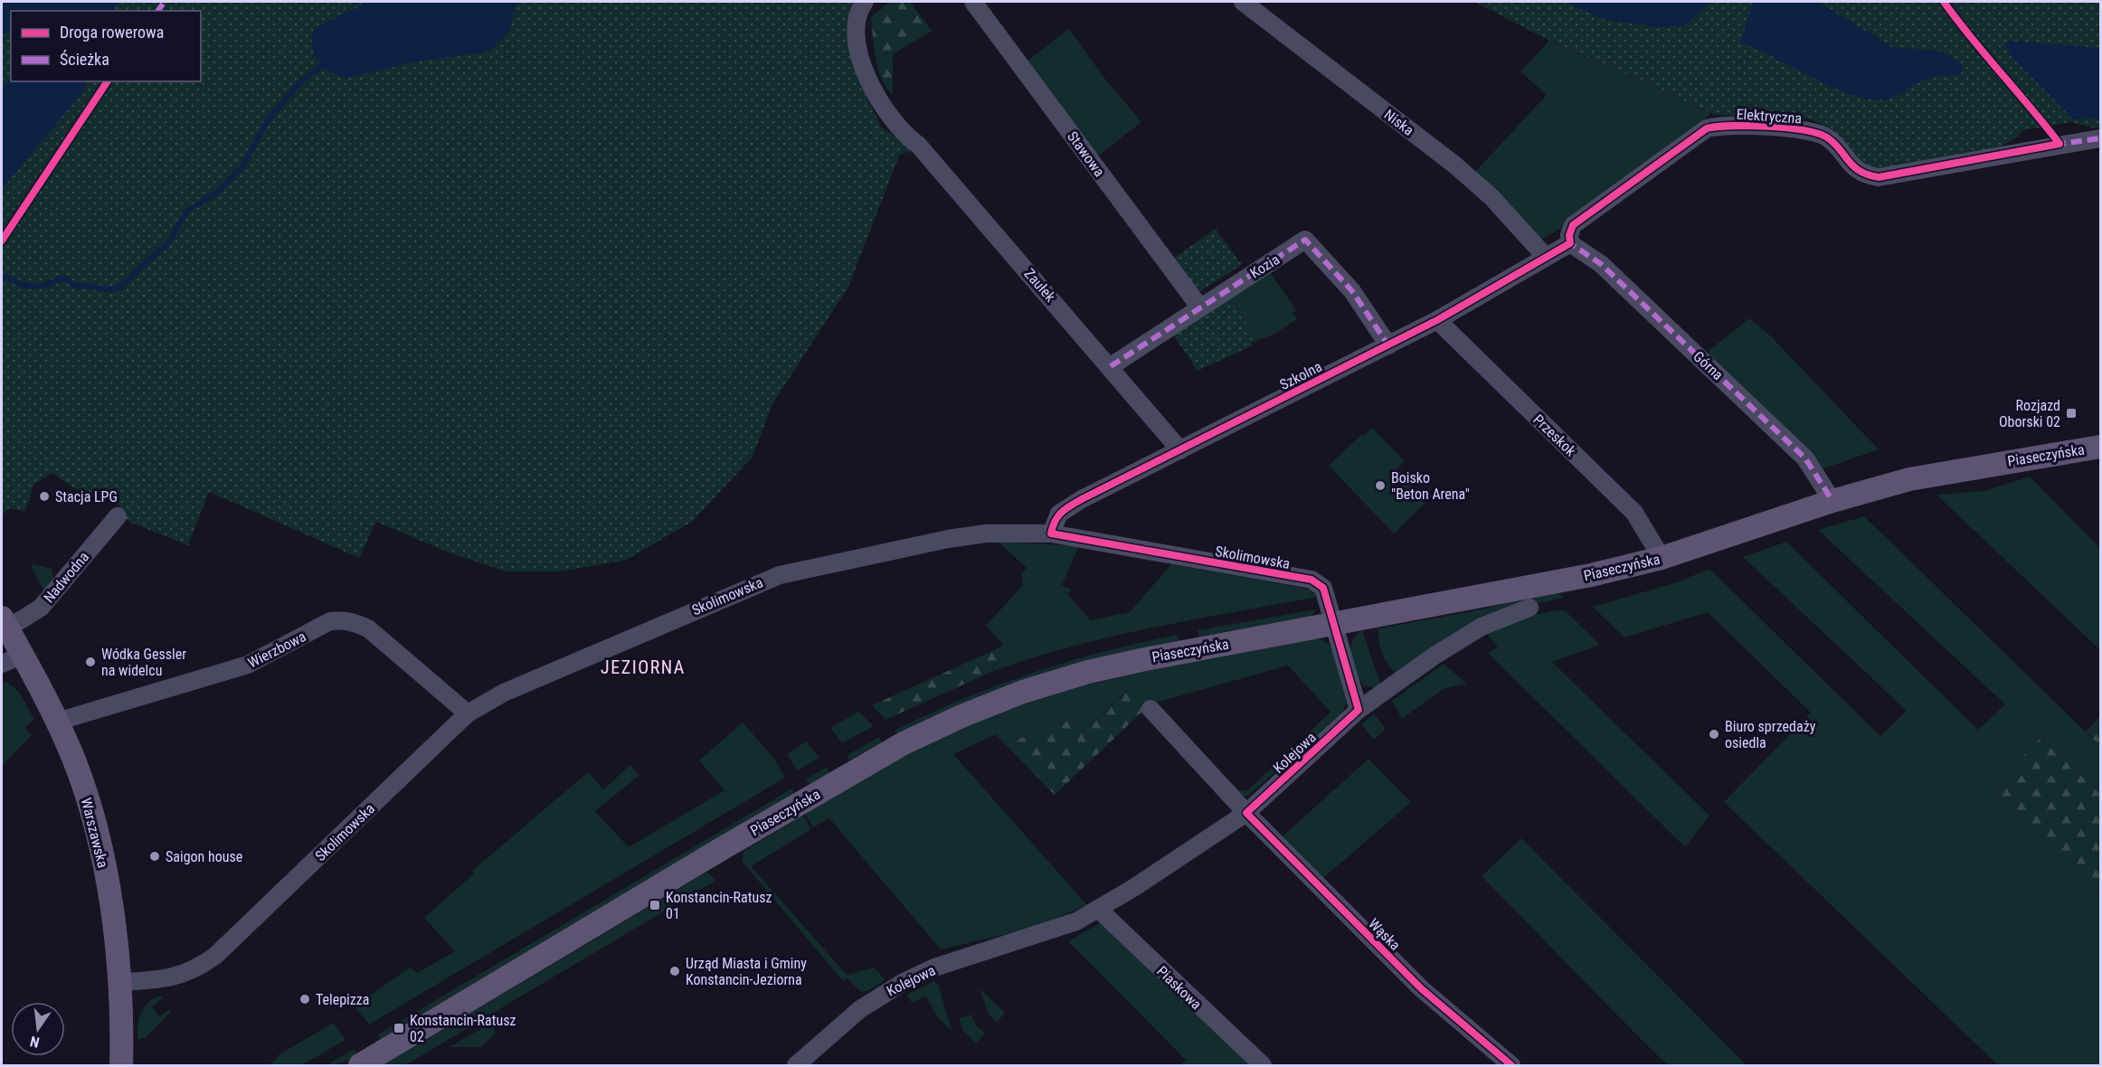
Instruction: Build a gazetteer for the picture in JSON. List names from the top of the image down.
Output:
{
  "streets": {
    "main road": ["Piaseczyńska", "Warszawska"],
    "street": [
      "Elektryczna",
      "Niska",
      "Stawowa",
      "Kozia",
      "Zaułek",
      "Górna",
      "Szkolna",
      "Przeskok",
      "Skolimowska",
      "Nadwodna",
      "Wierzbowa",
      "Kolejowa",
      "Wąska",
      "Piaskowa"
    ]
  },
  "crossings": [
    ["Elektryczna", "Górna"],
    ["Elektryczna", "Szkolna"],
    ["Niska", "Szkolna"],
    ["Stawowa", "Kozia"],
    ["Kozia", "Zaułek"],
    ["Kozia", "Szkolna"],
    ["Zaułek", "Szkolna"],
    ["Górna", "Szkolna"],
    ["Górna", "Piaseczyńska"],
    ["Szkolna", "Przeskok"],
    ["Szkolna", "Skolimowska"],
    ["Przeskok", "Piaseczyńska"],
    ["Piaseczyńska", "Skolimowska"],
    ["Skolimowska", "Wierzbowa"],
    ["Skolimowska", "Kolejowa"],
    ["Skolimowska", "Warszawska"],
    ["Nadwodna", "Warszawska"],
    ["Wierzbowa", "Warszawska"],
    ["Kolejowa", "Wąska"],
    ["Kolejowa", "Piaskowa"]
  ],
  "districts": ["JEZIORNA"],
  "places": {
    "transit": ["Rozjazd Oborski 02", "Konstancin-Ratusz 01", "Konstancin-Ratusz 02"],
    "other": [
      "Boisko \"Beton Arena\"",
      "Stacja LPG",
      "Wódka Gessler na widelcu",
      "Biuro sprzedaży osiedla",
      "Saigon house",
      "Urząd Miasta i Gminy Konstancin-Jeziorna",
      "Telepizza"
    ]
  },
  "legend": ["Droga rowerowa", "Ścieżka"],
  "north": "bottom"
}
